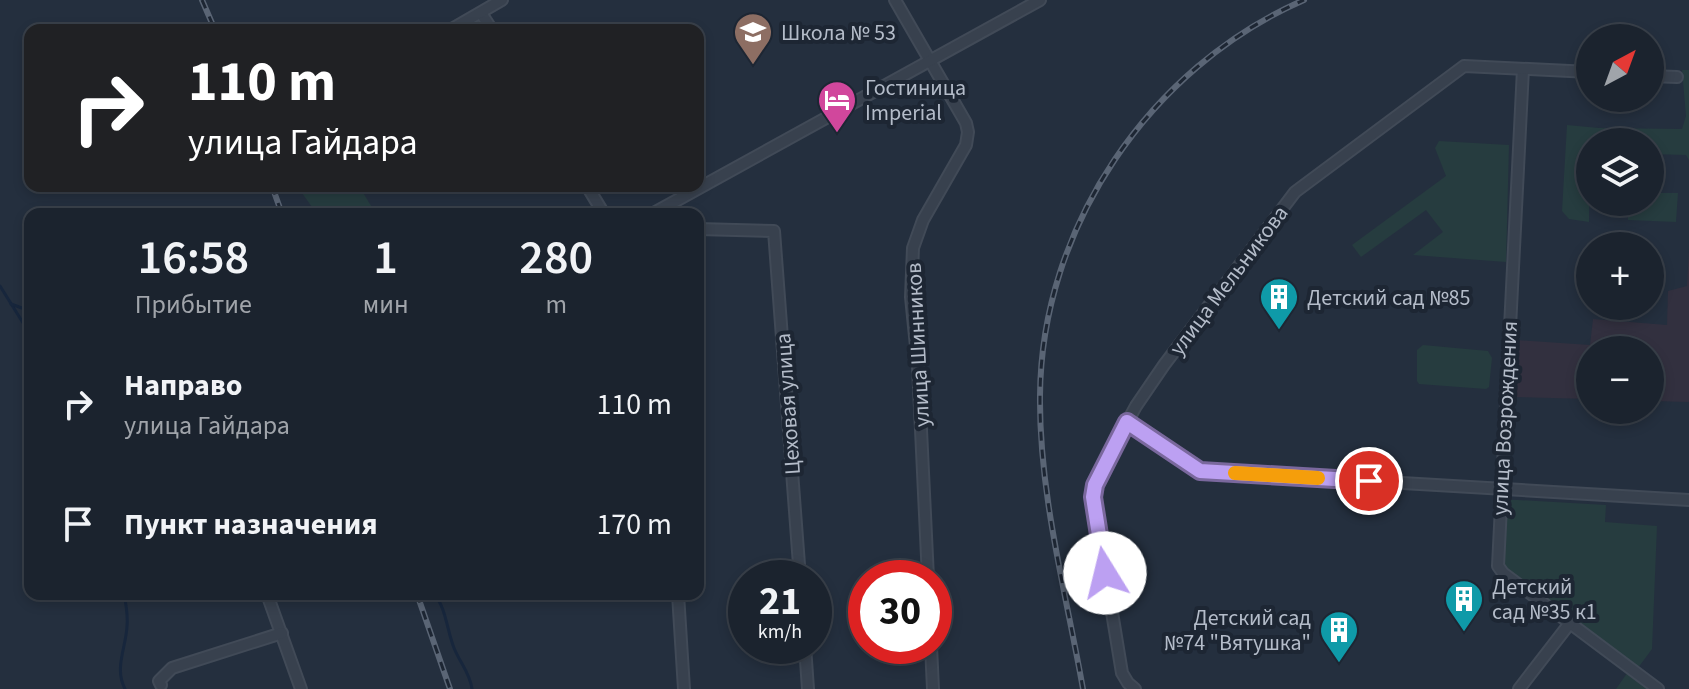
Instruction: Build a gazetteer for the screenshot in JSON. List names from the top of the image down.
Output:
{
  "streets": {
    "street": [
      "улица Мельникова",
      "улица Шинников",
      "Цеховая улица",
      "улица Возрождения"
    ]
  },
  "crossings": [
    ["улица Мельникова", "улица Возрождения"]
  ],
  "places": {
    "school or university": ["Школа № 53"],
    "hotel": ["Гостиница Imperial"],
    "building": ["Детский сад №85", "Детский сад №35 к1", "Детский сад №74 \"Вятушка\""]
  },
  "north": "top right",
  "page": {
    "map_buttons": ["+", "−"],
    "turn": ["110 m", "улица Гайдара"],
    "eta": [
      "16:58",
      "Прибытие",
      "1",
      "мин",
      "280",
      "m"
    ],
    "list": [
      {
        "name": "Направо",
        "note": "улица Гайдара",
        "value": "110 m"
      },
      {
        "name": "Пункт назначения",
        "value": "170 m"
      }
    ],
    "speed": "21 km/h",
    "limit": "30"
  }
}
